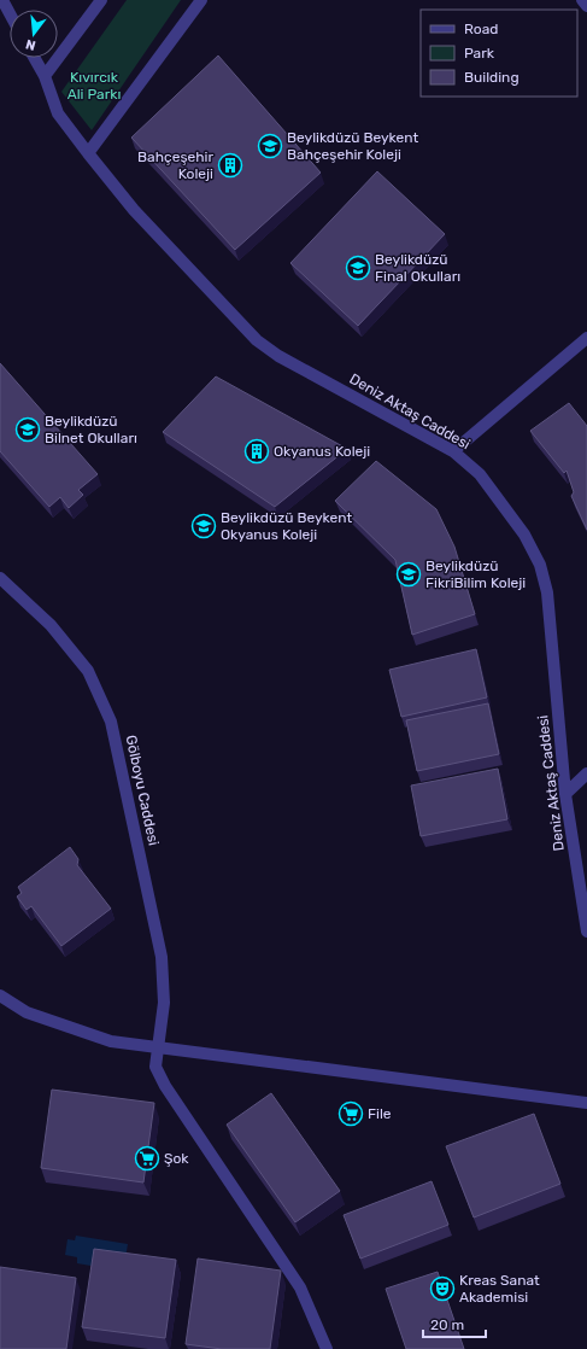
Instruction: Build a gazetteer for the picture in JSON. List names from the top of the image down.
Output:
{
  "streets": {
    "street": ["Deniz Aktaş Caddesi", "Gölboyu Caddesi"]
  },
  "parks": ["Kıvırcık Ali Parkı"],
  "places": {
    "school or university": [
      "Beylikdüzü Beykent Bahçeşehir Koleji",
      "Beylikdüzü Final Okulları",
      "Beylikdüzü Bilnet Okulları",
      "Beylikdüzü Beykent Okyanus Koleji",
      "Beylikdüzü FikriBilim Koleji"
    ],
    "building": ["Bahçeşehir Koleji", "Okyanus Koleji"],
    "supermarket": ["File", "Şok"],
    "theatre": ["Kreas Sanat Akademisi"]
  },
  "legend": ["Road", "Park", "Building"],
  "scale_bar": "20 m",
  "north": "bottom"
}
